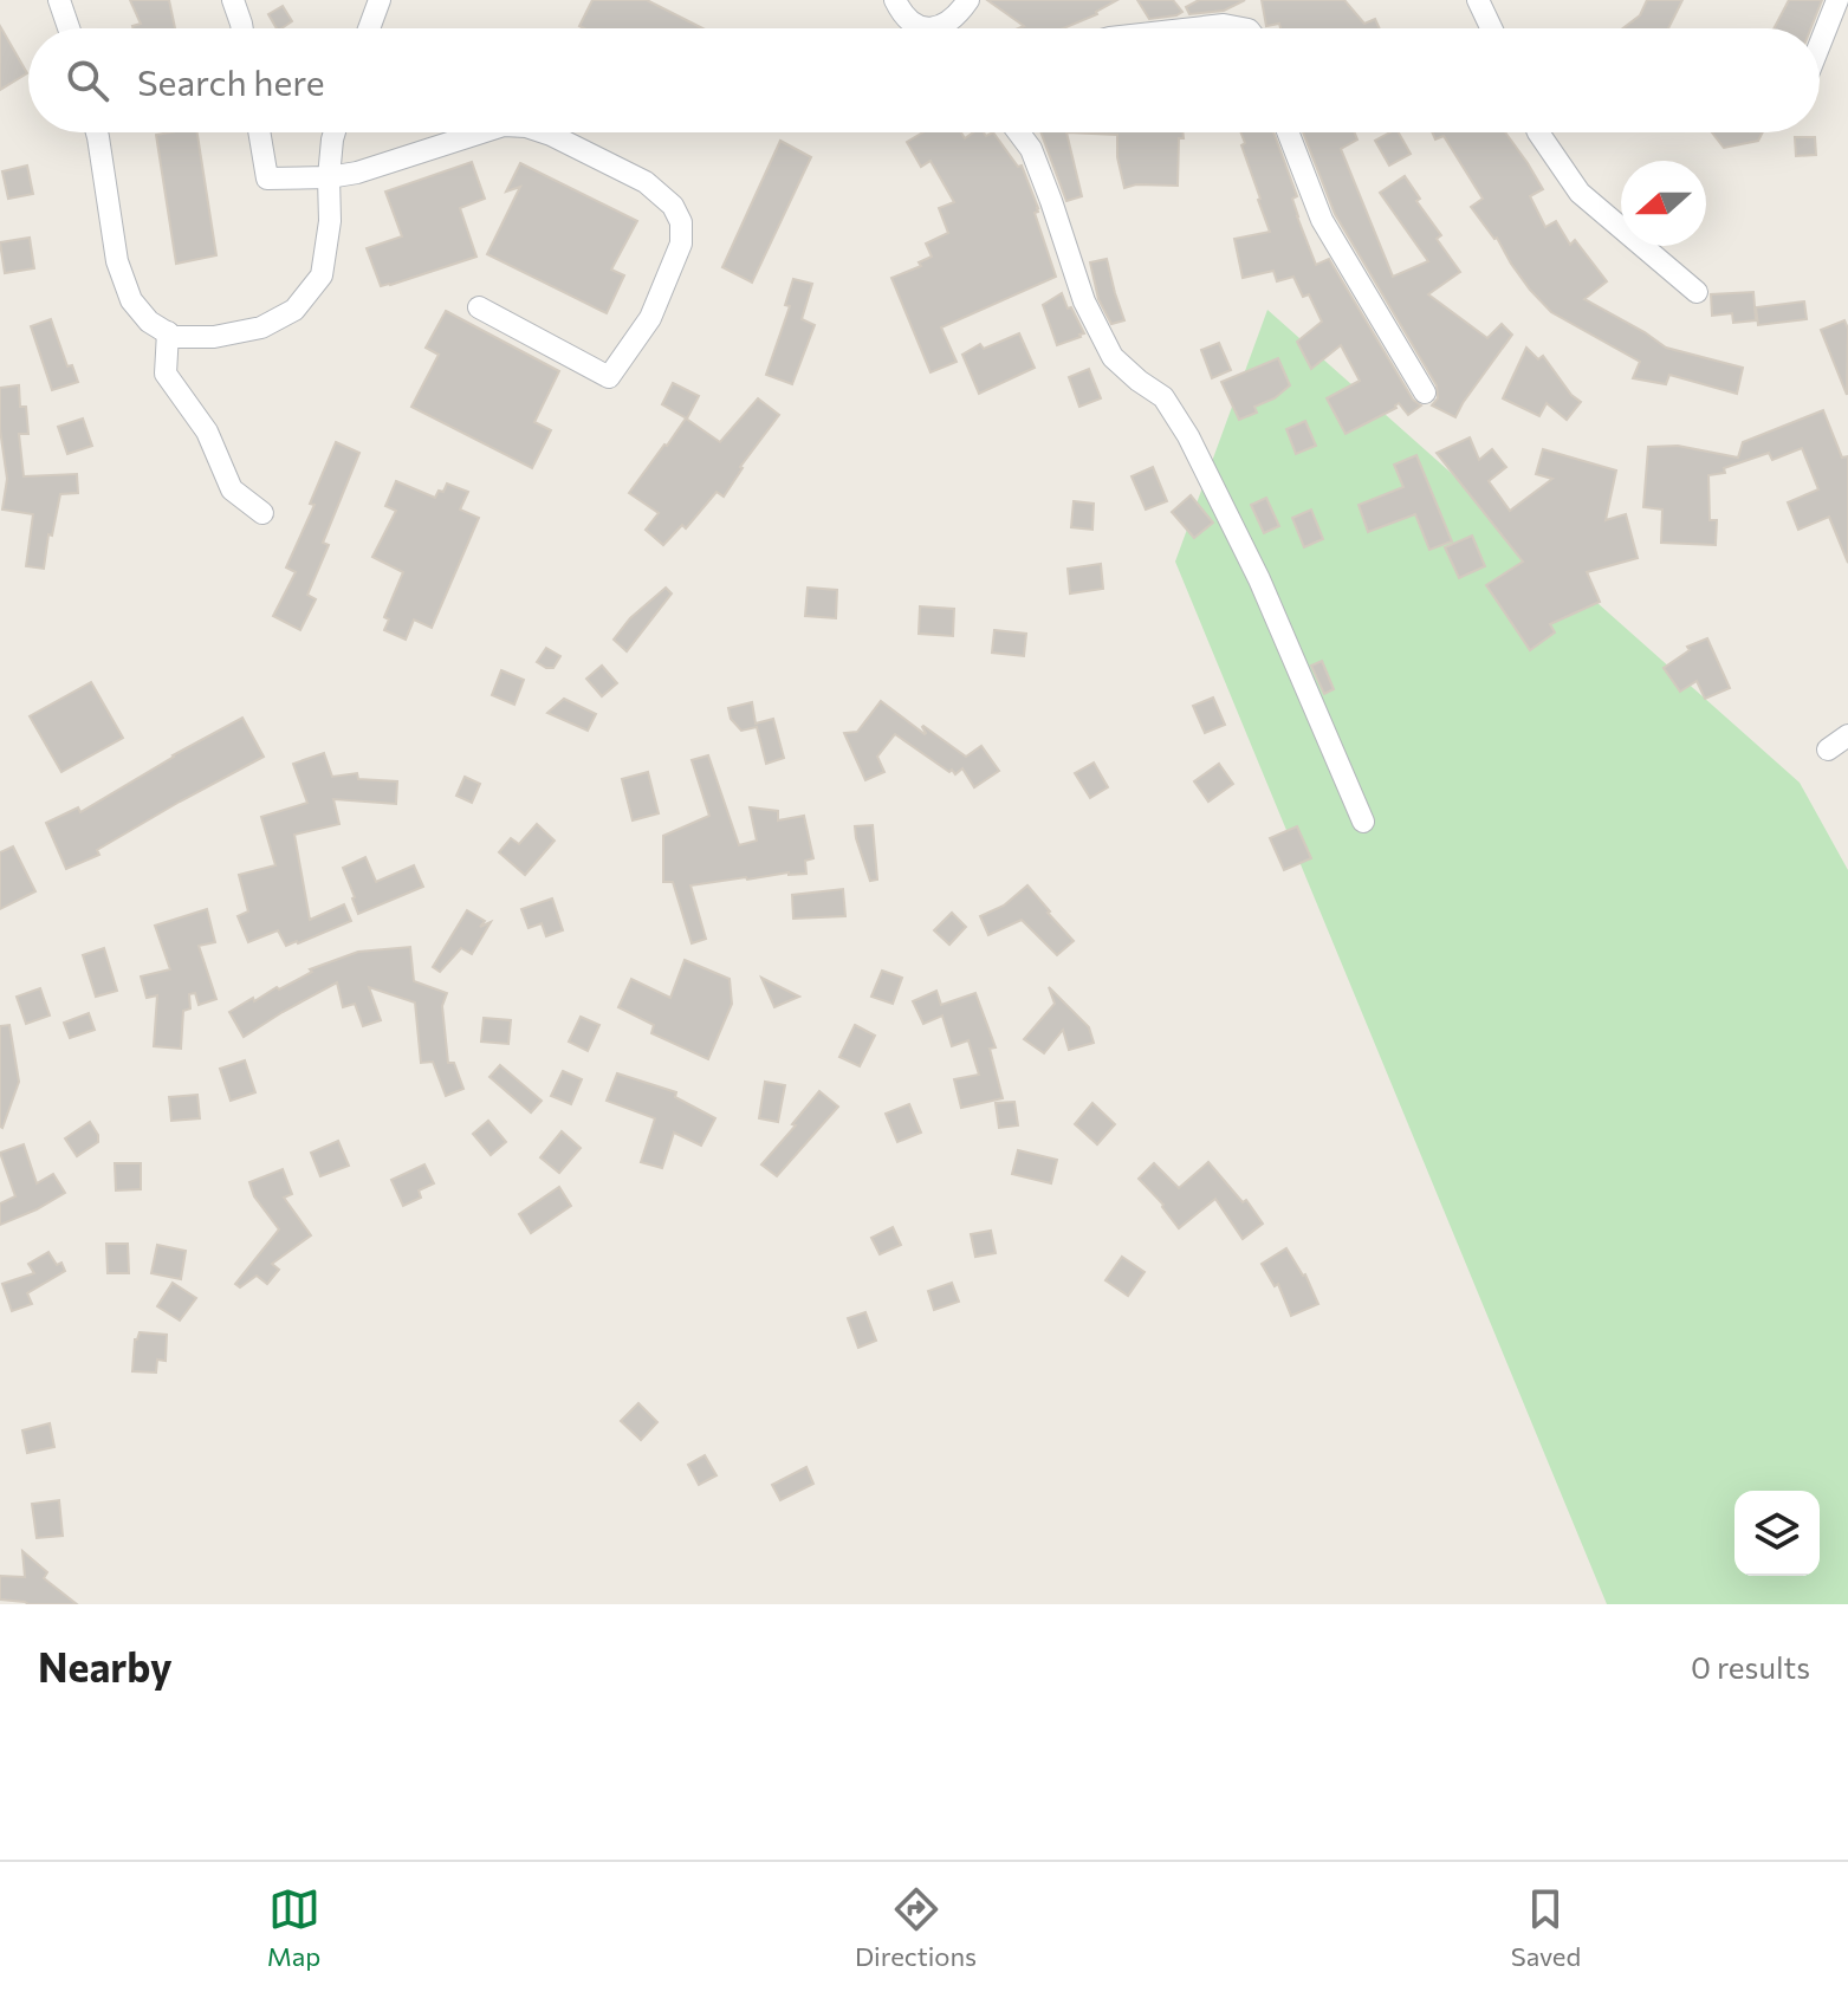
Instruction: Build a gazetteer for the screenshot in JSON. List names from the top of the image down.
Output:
{
  "north": "left",
  "page": {
    "search": "Search here",
    "heading": ["Nearby", "0 results"],
    "nav": ["Map", "Directions", "Saved"]
  }
}
